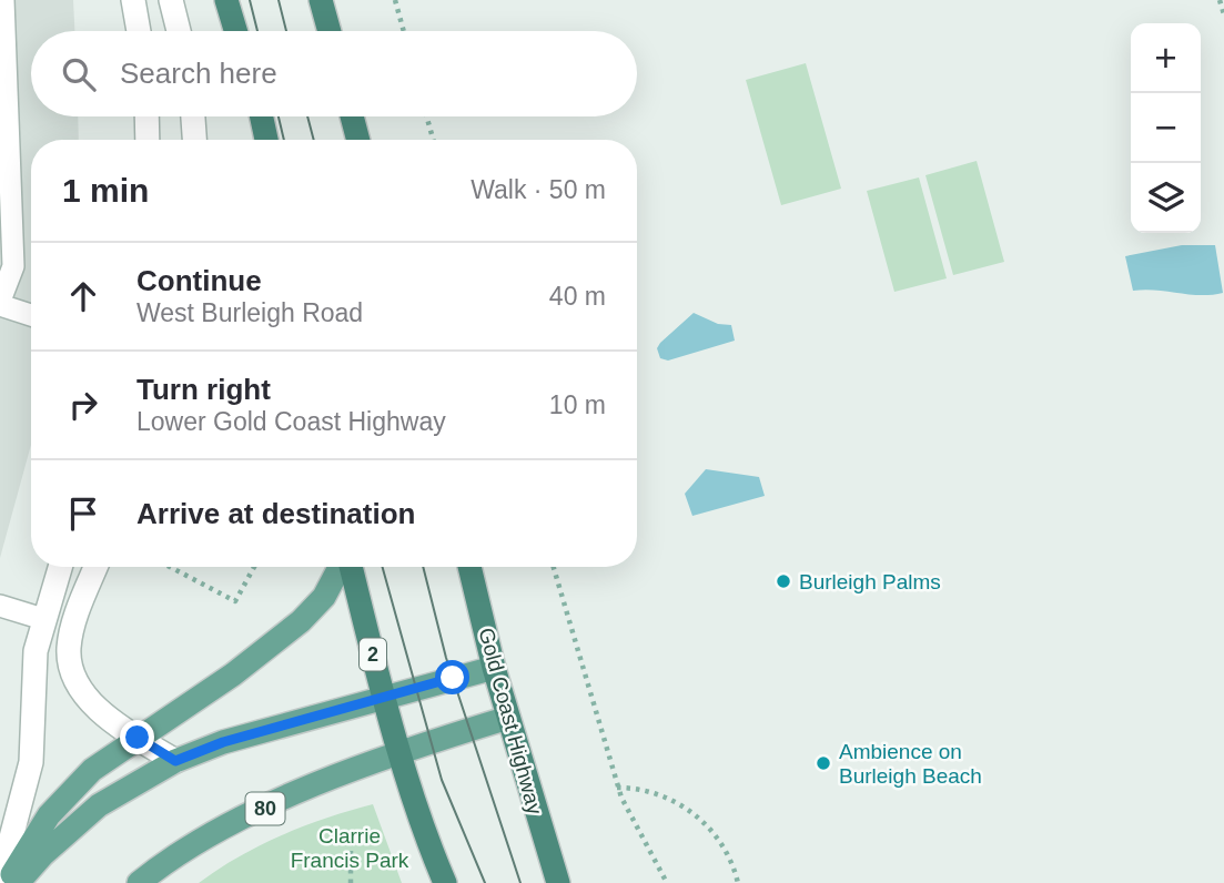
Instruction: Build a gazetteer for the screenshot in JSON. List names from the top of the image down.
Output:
{
  "streets": {
    "highway": ["2", "Gold Coast Highway"],
    "main road": ["80"]
  },
  "crossings": [
    ["2", "80"],
    ["Gold Coast Highway", "80"]
  ],
  "parks": ["Clarrie Francis Park"],
  "places": ["Burleigh Palms", "Ambience on Burleigh Beach"],
  "page": {
    "map_buttons": ["+", "−"],
    "search": "Search here",
    "heading": ["1 min", "Walk · 50 m"],
    "list": [
      ["Continue", "West Burleigh Road", "40 m"],
      ["Turn right", "Lower Gold Coast Highway", "10 m"],
      "Arrive at destination"
    ]
  }
}
